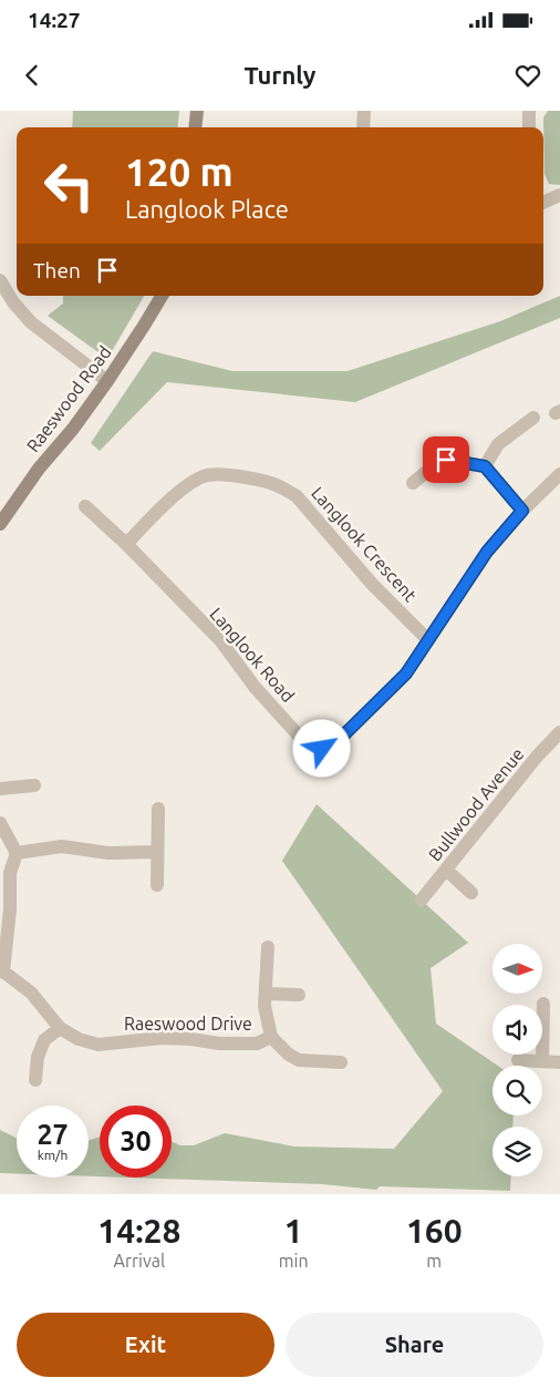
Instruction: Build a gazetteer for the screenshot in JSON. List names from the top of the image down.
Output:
{
  "streets": {
    "street": [
      "Raeswood Road",
      "Langlook Crescent",
      "Langlook Road",
      "Bullwood Avenue",
      "Raeswood Drive"
    ]
  },
  "crossings": [
    ["Langlook Crescent", "Langlook Road"]
  ],
  "north": "right",
  "page": {
    "status": "14:27",
    "header": "Turnly",
    "turn": ["120 m", "Langlook Place"],
    "then": "Then",
    "speed": "27 km/h",
    "limit": "30",
    "eta": [
      "14:28",
      "Arrival",
      "1",
      "min",
      "160",
      "m"
    ],
    "buttons": ["Exit", "Share"]
  }
}
